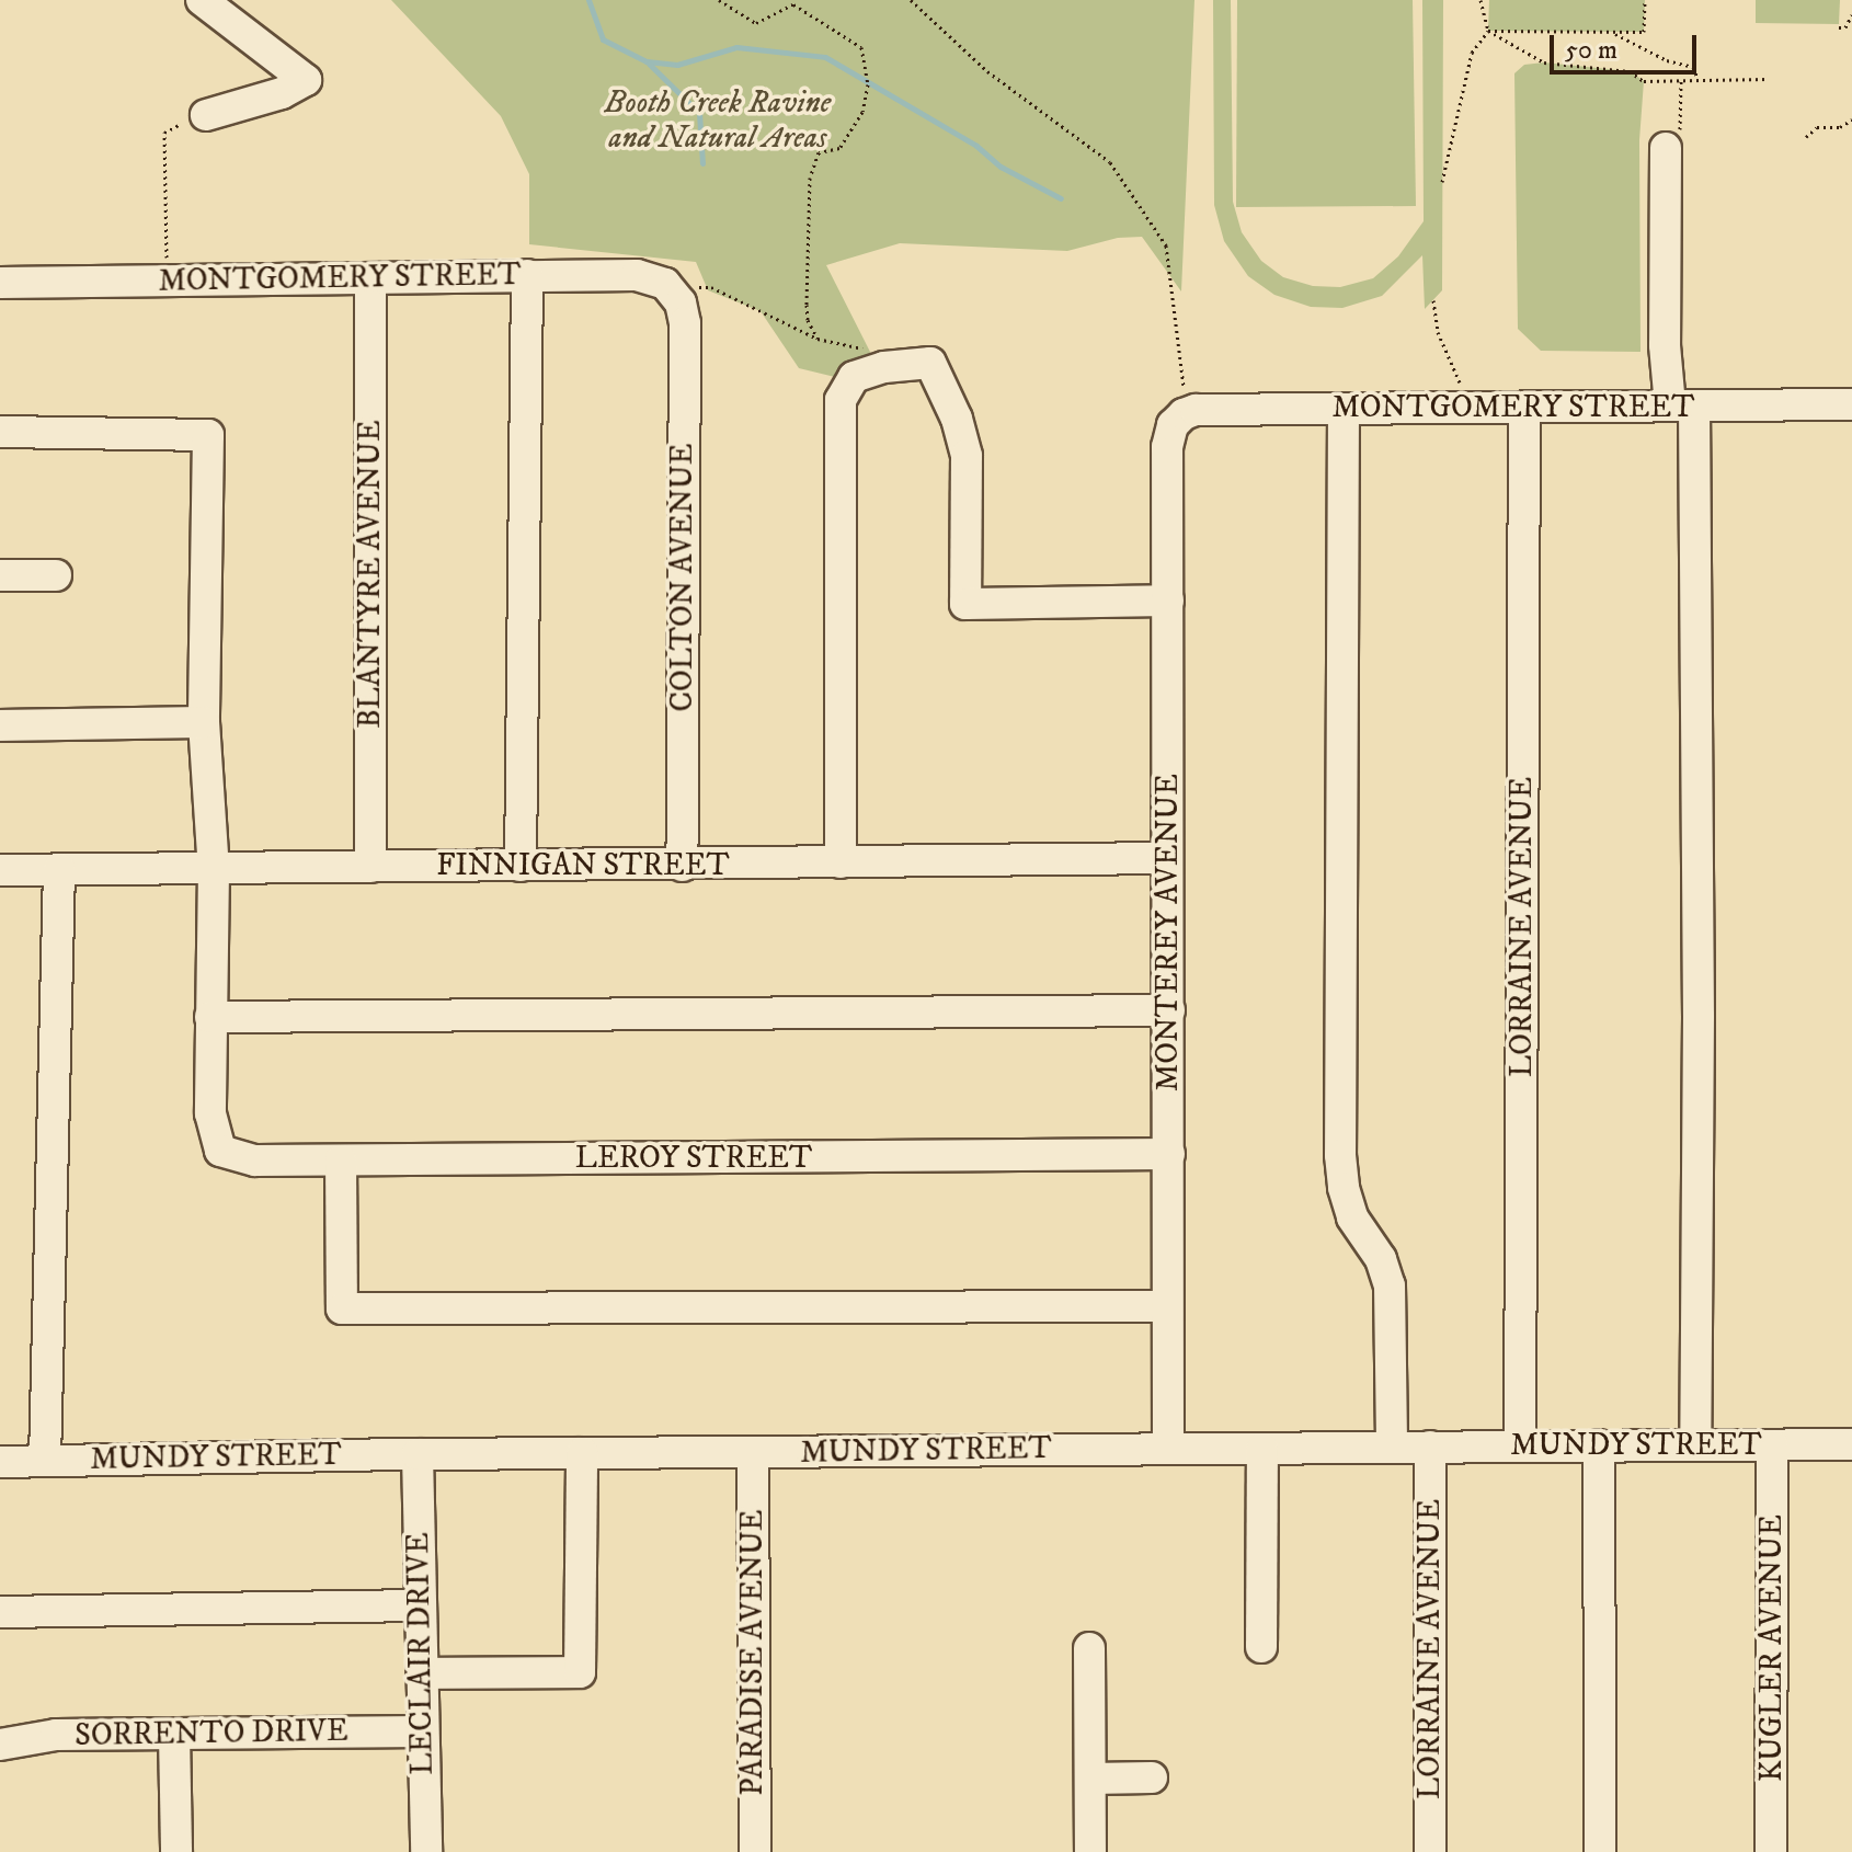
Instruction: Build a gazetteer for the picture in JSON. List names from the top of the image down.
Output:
{
  "streets": {
    "street": [
      "MONTGOMERY STREET",
      "BLANTYRE AVENUE",
      "COLTON AVENUE",
      "FINNIGAN STREET",
      "LORRAINE AVENUE",
      "MONTEREY AVENUE",
      "LEROY STREET",
      "MUNDY STREET",
      "KUGLER AVENUE",
      "PARADISE AVENUE",
      "LECLAIR DRIVE",
      "SORRENTO DRIVE"
    ]
  },
  "crossings": [
    ["MONTGOMERY STREET", "BLANTYRE AVENUE"],
    ["MONTGOMERY STREET", "COLTON AVENUE"],
    ["MONTGOMERY STREET", "LORRAINE AVENUE"],
    ["MONTGOMERY STREET", "MONTEREY AVENUE"],
    ["BLANTYRE AVENUE", "FINNIGAN STREET"],
    ["COLTON AVENUE", "FINNIGAN STREET"],
    ["FINNIGAN STREET", "MONTEREY AVENUE"],
    ["LORRAINE AVENUE", "MUNDY STREET"],
    ["MONTEREY AVENUE", "LEROY STREET"],
    ["MONTEREY AVENUE", "MUNDY STREET"],
    ["MUNDY STREET", "KUGLER AVENUE"],
    ["MUNDY STREET", "PARADISE AVENUE"],
    ["MUNDY STREET", "LECLAIR DRIVE"],
    ["LECLAIR DRIVE", "SORRENTO DRIVE"]
  ],
  "parks": ["Booth Creek Ravine and Natural Areas"],
  "scale_bar": "50 m"
}
